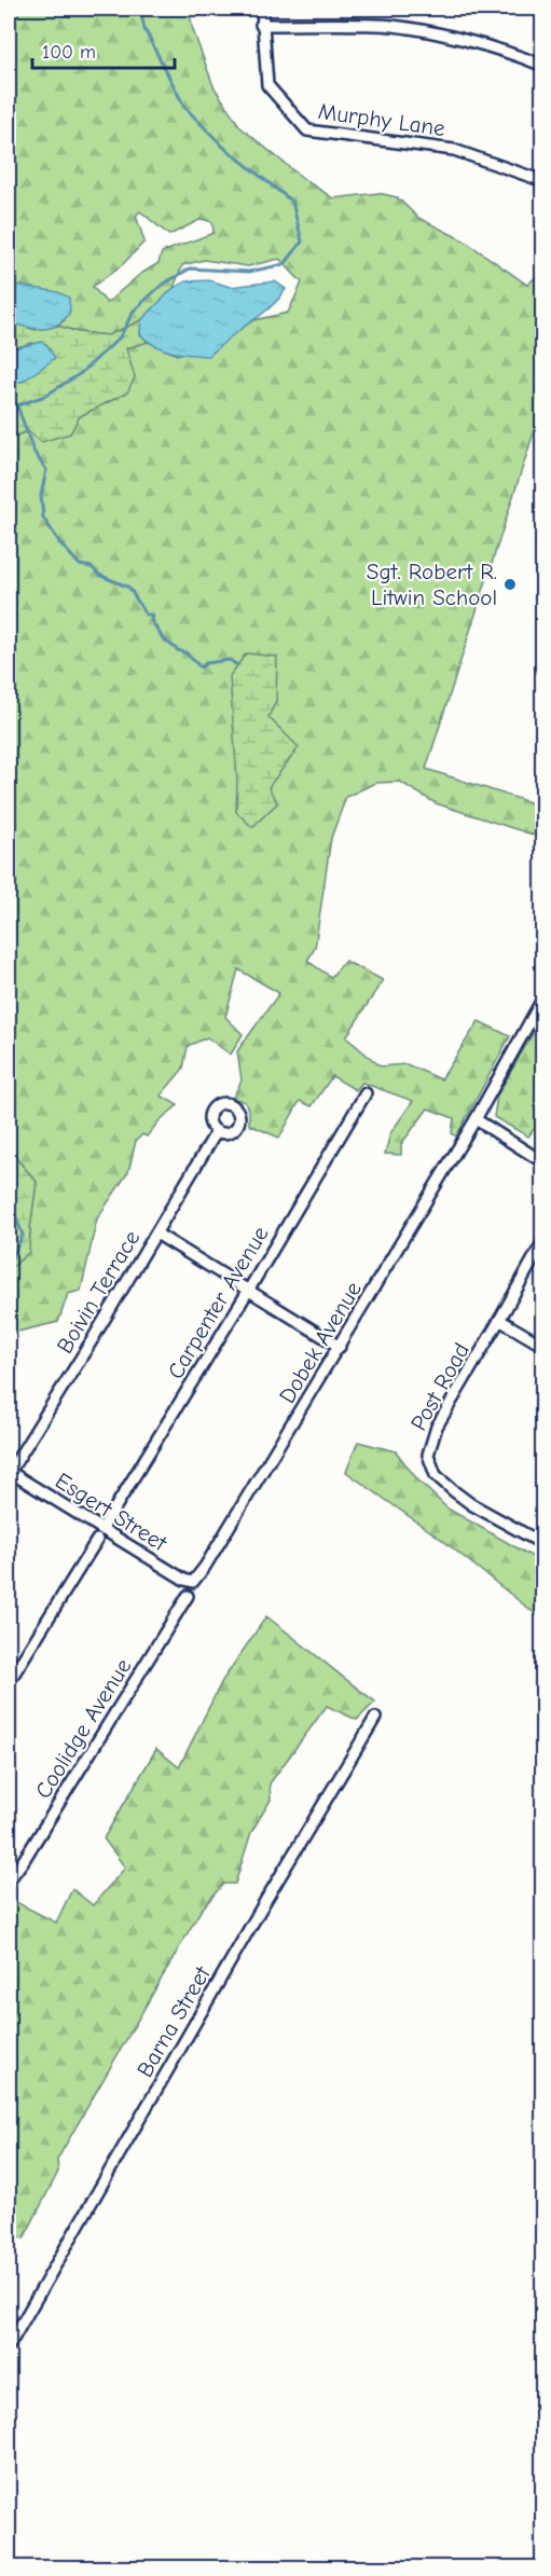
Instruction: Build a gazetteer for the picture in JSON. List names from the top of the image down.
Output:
{
  "streets": {
    "street": [
      "Murphy Lane",
      "Boivin Terrace",
      "Carpenter Avenue",
      "Dobek Avenue",
      "Post Road",
      "Esgert Street",
      "Coolidge Avenue",
      "Barna Street"
    ]
  },
  "crossings": [
    ["Boivin Terrace", "Esgert Street"],
    ["Carpenter Avenue", "Esgert Street"],
    ["Dobek Avenue", "Esgert Street"]
  ],
  "places": ["Sgt. Robert R. Litwin School"],
  "scale_bar": "100 m"
}
